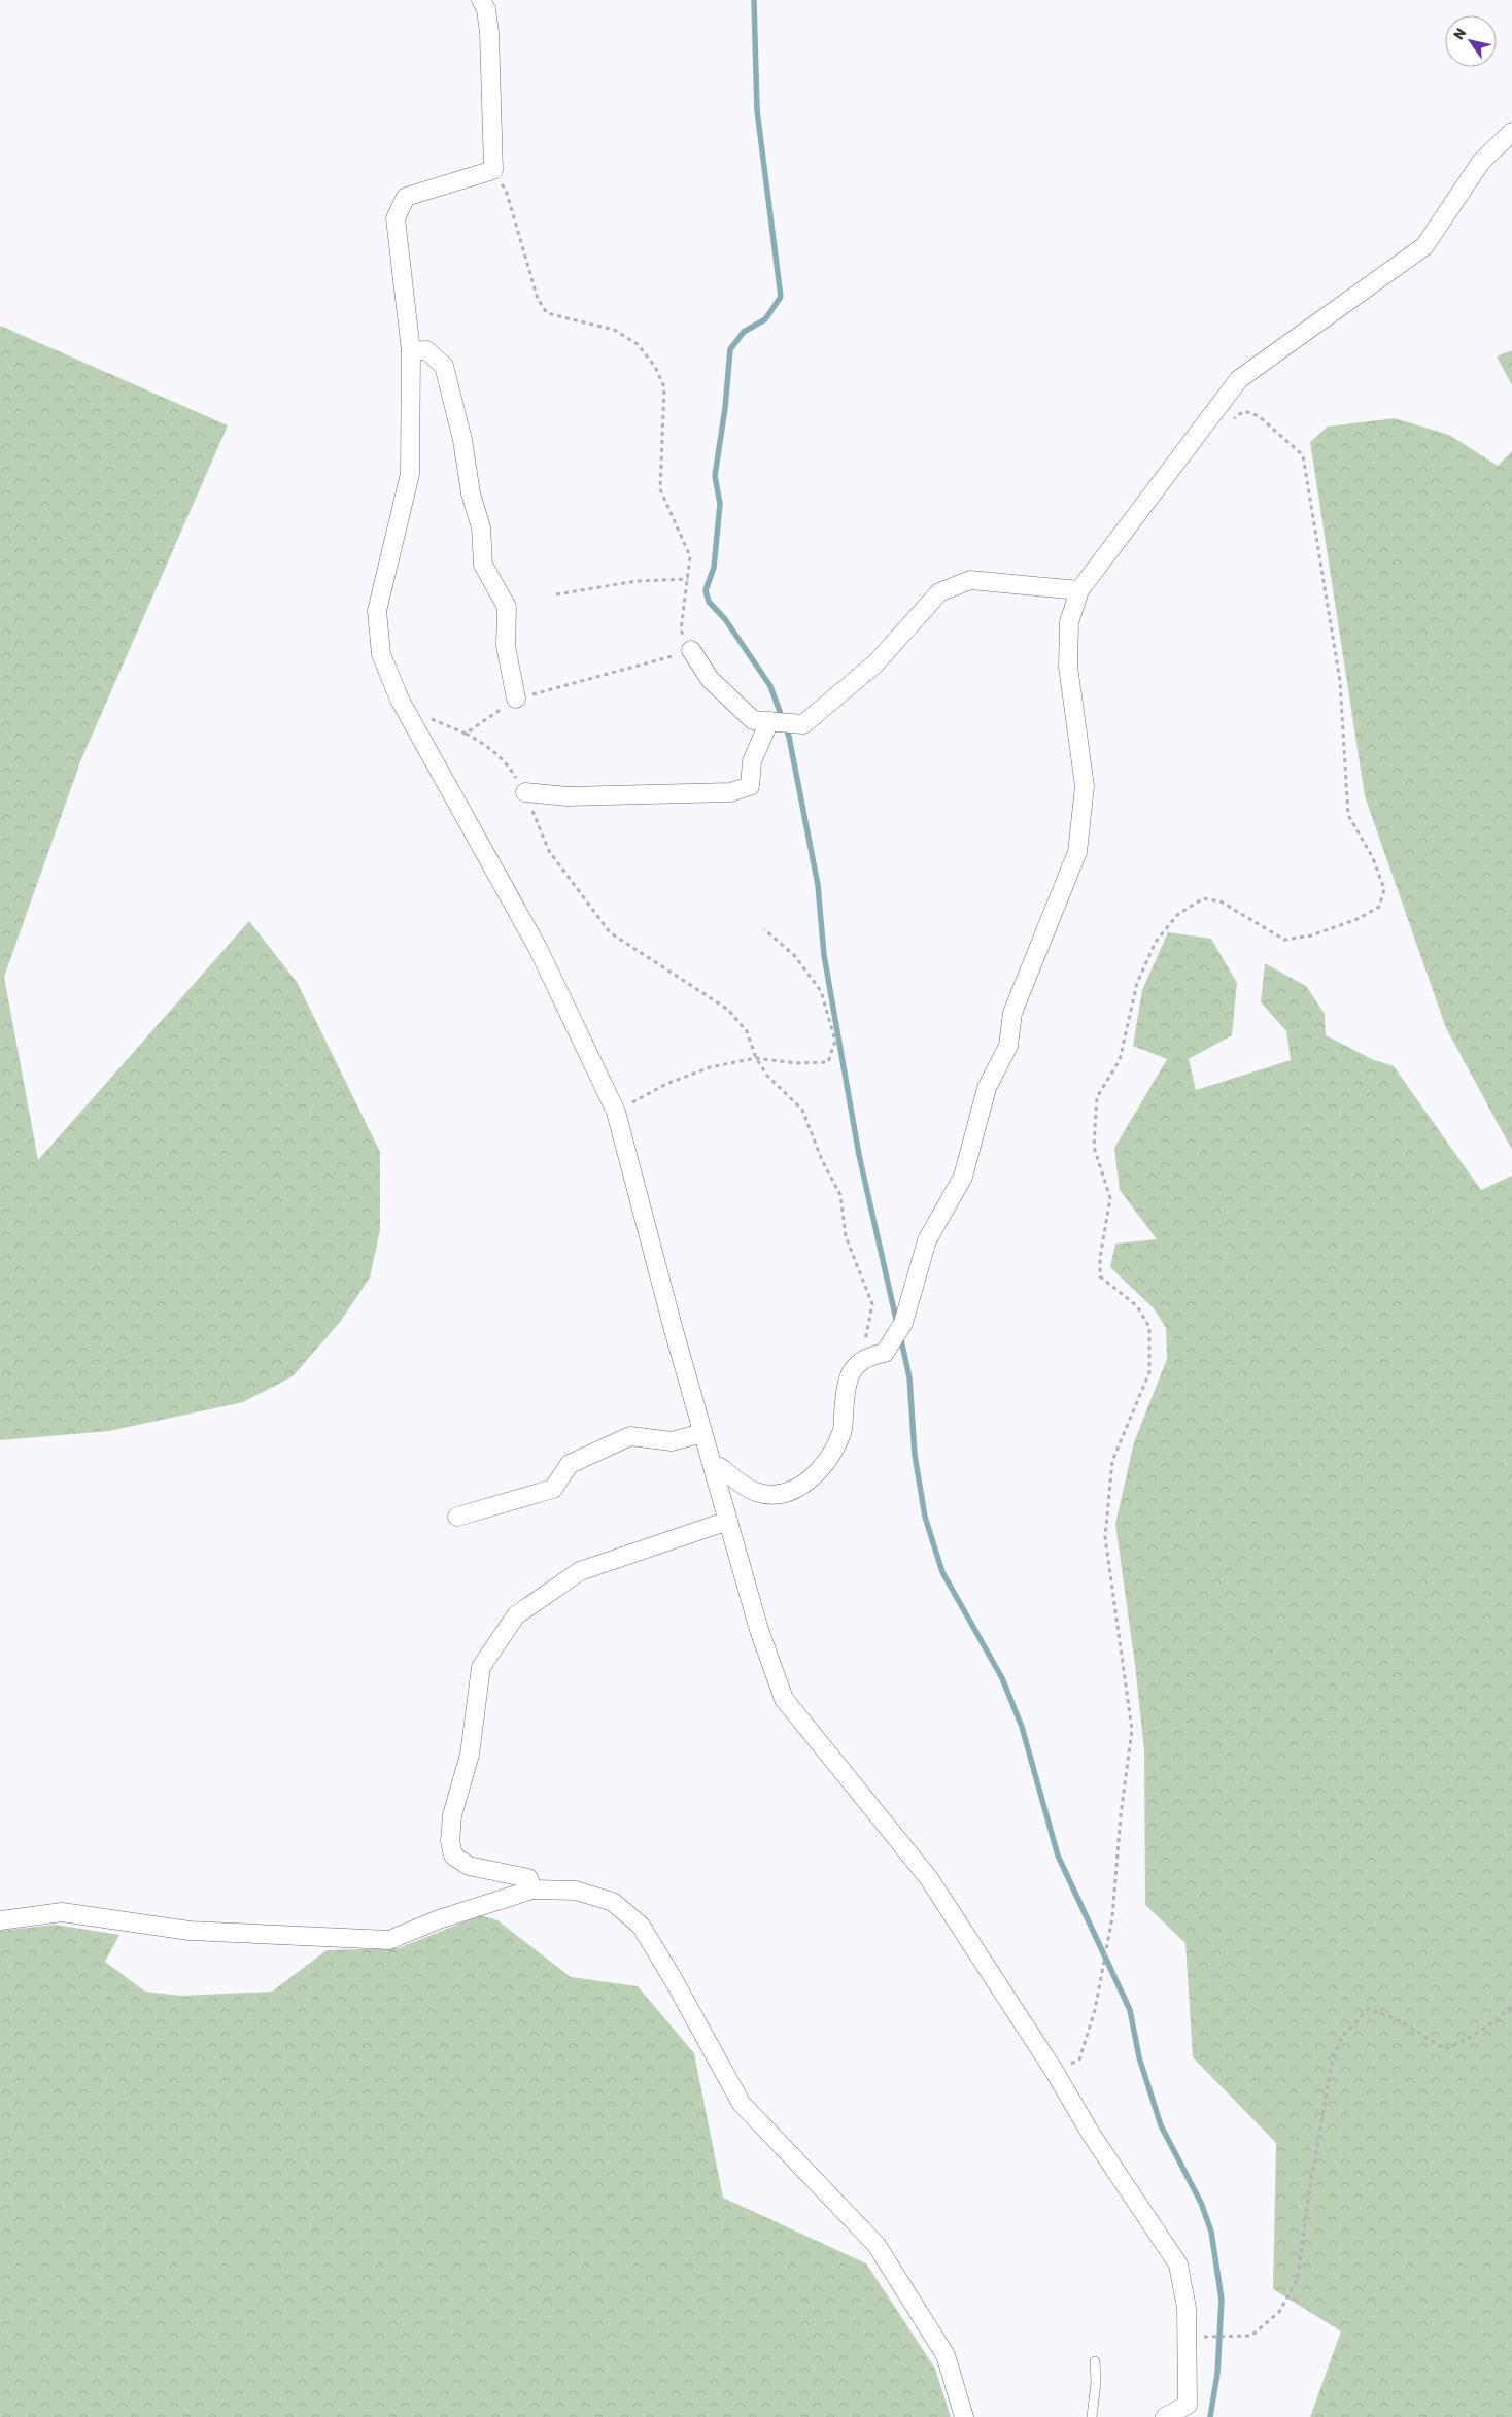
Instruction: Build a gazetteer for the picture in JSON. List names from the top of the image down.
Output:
{
  "north": "top left"
}
